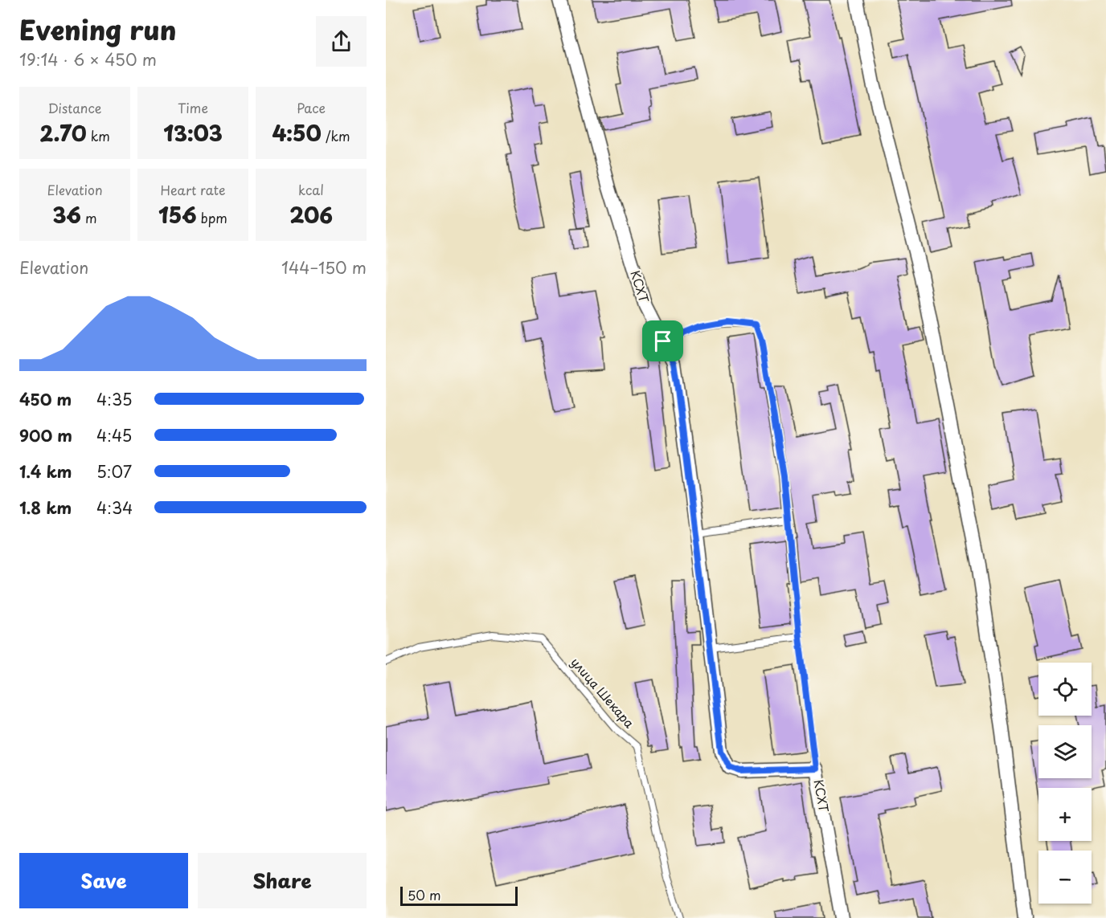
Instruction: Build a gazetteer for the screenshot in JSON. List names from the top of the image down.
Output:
{
  "streets": {
    "street": ["КСХТ"],
    "lane": ["улица Шекара"]
  },
  "scale_bar": "50 m",
  "page": {
    "heading": ["Evening run", "19:14 · 6 × 450 m"],
    "stats": [
      ["Distance", "2.70 km"],
      ["Time", "13:03"],
      ["Pace", "4:50 /km"],
      ["Elevation", "36 m"],
      ["Heart rate", "156 bpm"],
      ["kcal", "206"]
    ],
    "chart": ["Elevation", "144–150 m"],
    "list": [
      {
        "name": "450 m",
        "note": "4:35"
      },
      {
        "name": "900 m",
        "note": "4:45"
      },
      {
        "name": "1.4 km",
        "note": "5:07"
      },
      {
        "name": "1.8 km",
        "note": "4:34"
      }
    ],
    "map_buttons": ["+", "−"],
    "buttons": ["Save", "Share"],
    "scale": "50 m"
  }
}
